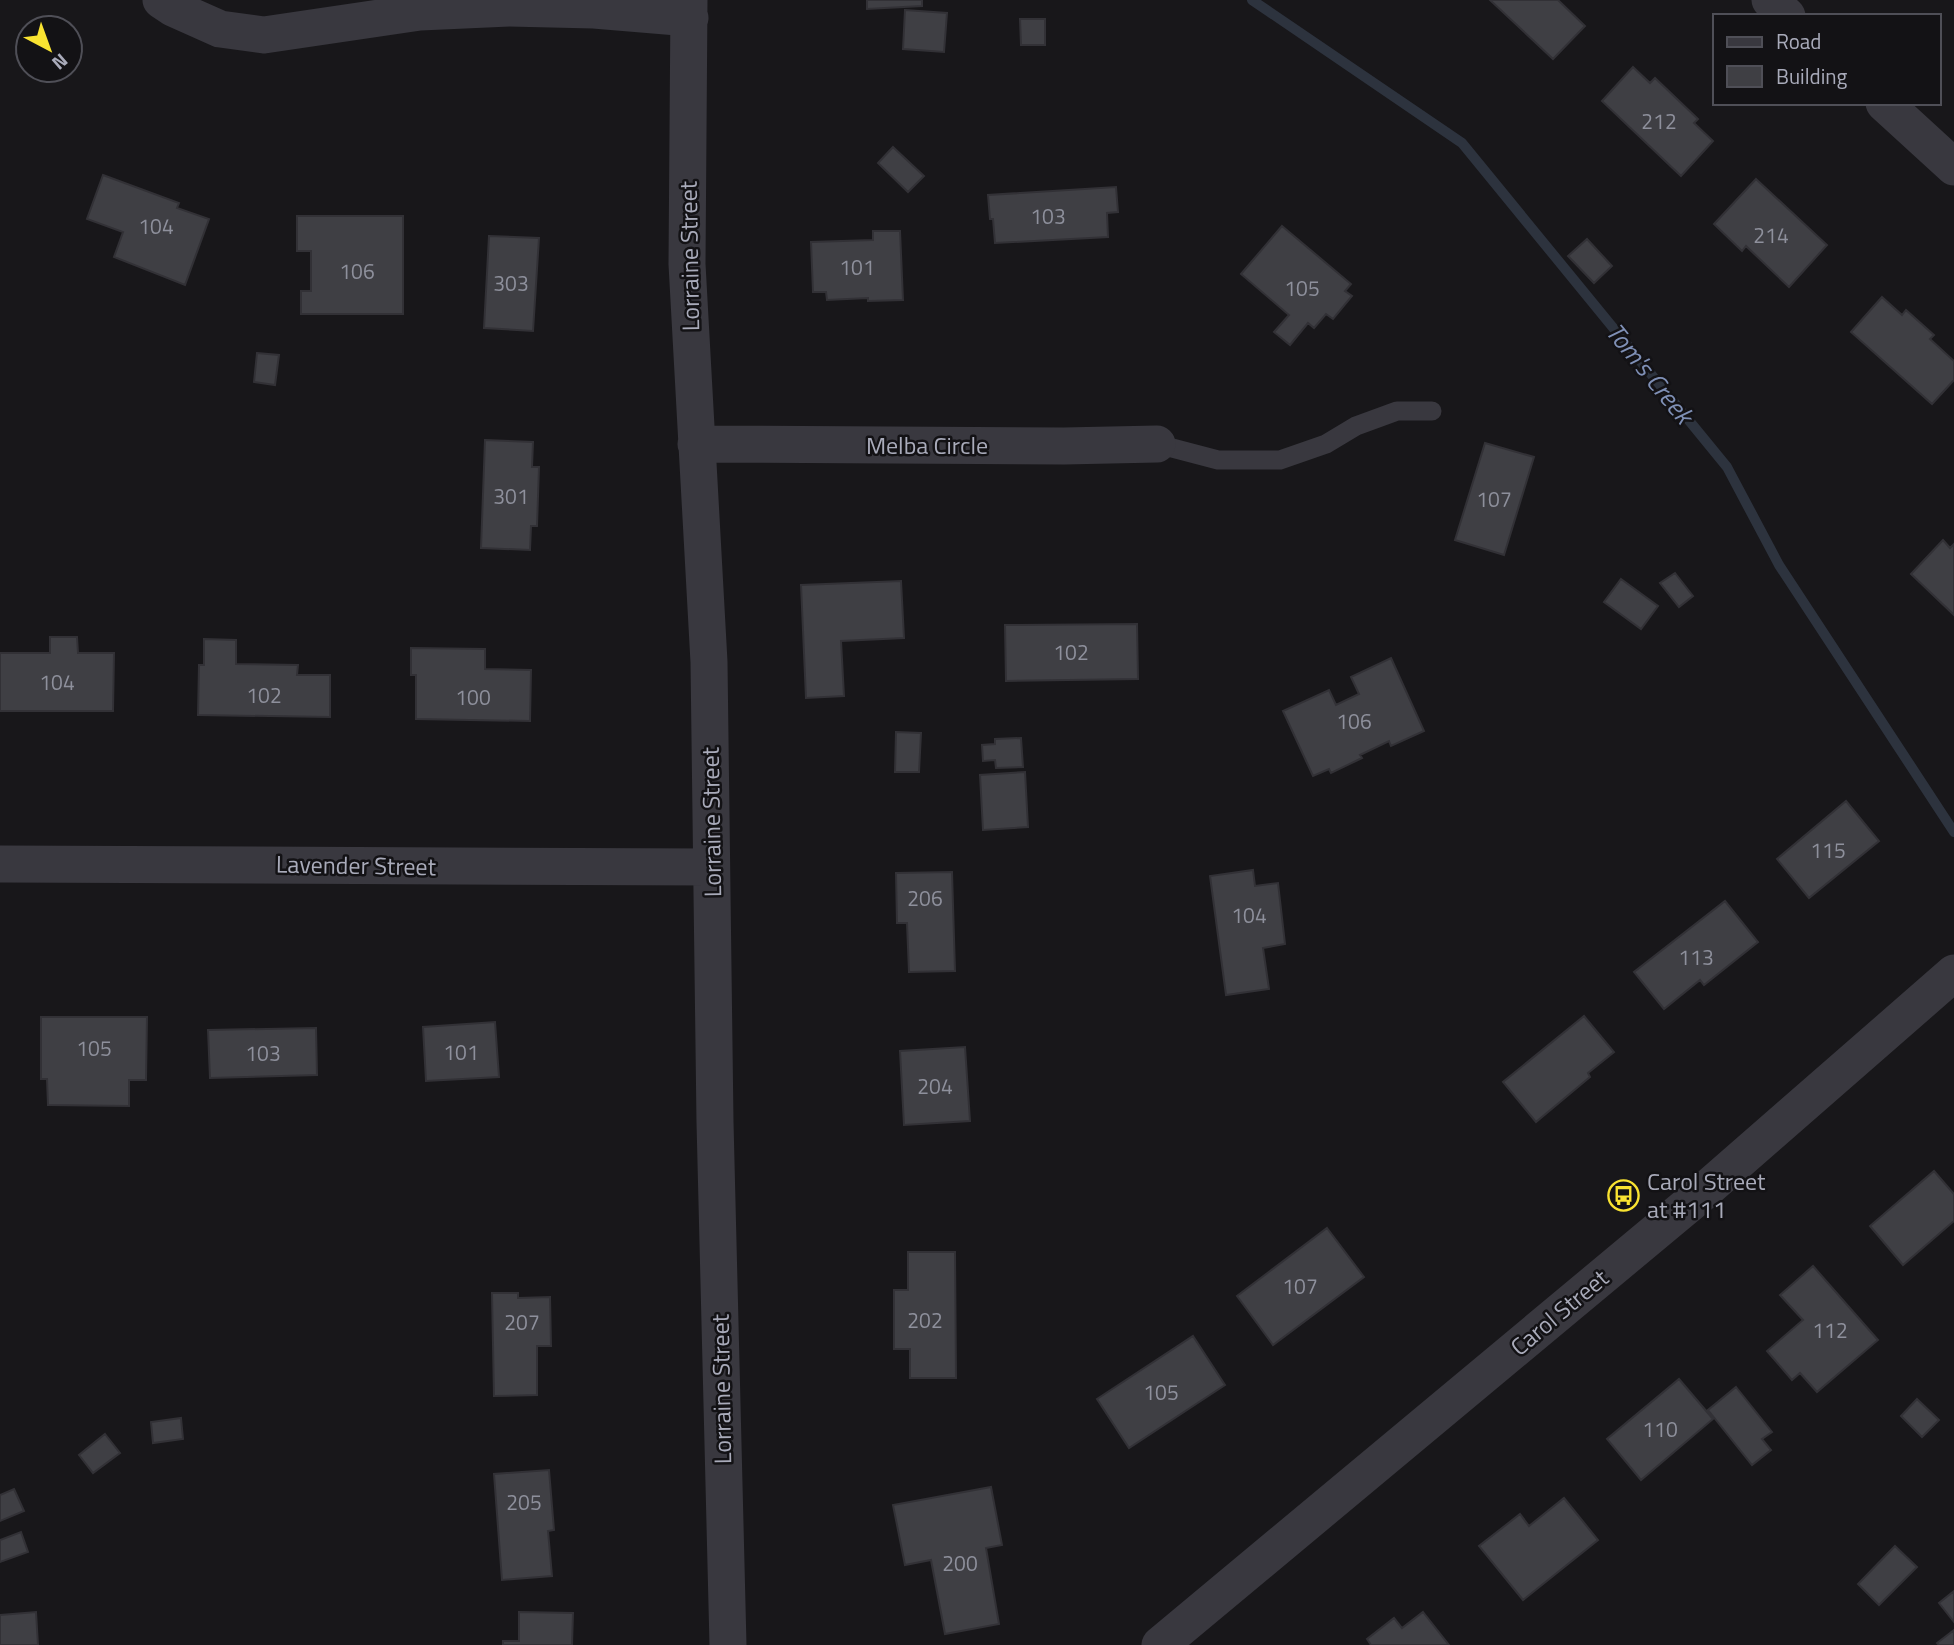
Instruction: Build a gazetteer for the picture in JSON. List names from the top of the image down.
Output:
{
  "streets": {
    "street": [
      "Lorraine Street",
      "Melba Circle",
      "Lavender Street",
      "Carol Street"
    ]
  },
  "crossings": [
    ["Lorraine Street", "Melba Circle"],
    ["Lorraine Street", "Lavender Street"]
  ],
  "water": ["Tom's Creek"],
  "places": {
    "bus stop": ["Carol Street at #111"]
  },
  "house_numbers": [
    "212",
    "103",
    "104",
    "214",
    "101",
    "106",
    "303",
    "105",
    "301",
    "107",
    "102",
    "104",
    "102",
    "100",
    "106",
    "115",
    "206",
    "104",
    "113",
    "105",
    "101",
    "103",
    "204",
    "107",
    "202",
    "207",
    "112",
    "105",
    "110",
    "205",
    "200"
  ],
  "legend": ["Road", "Building"],
  "north": "bottom right"
}
